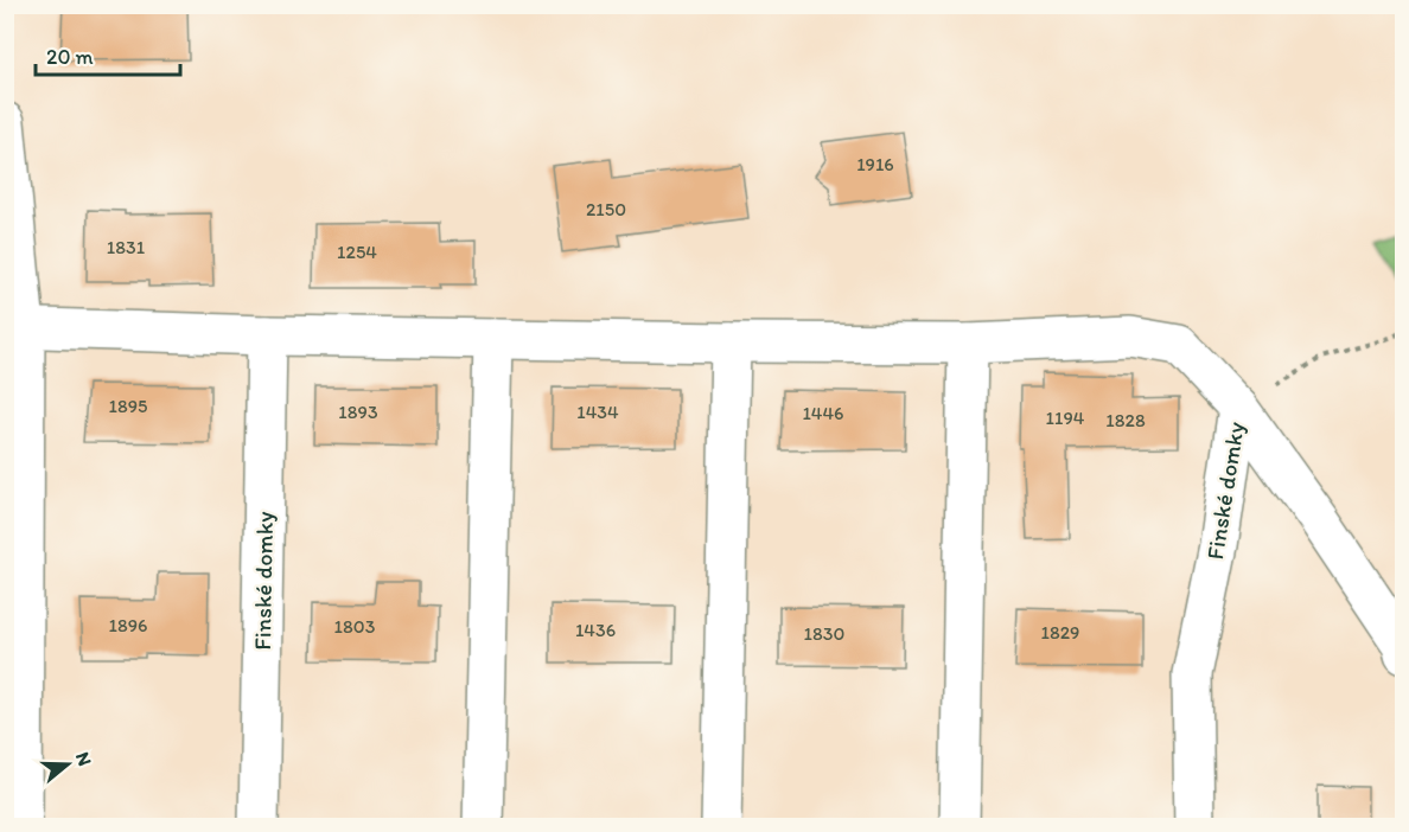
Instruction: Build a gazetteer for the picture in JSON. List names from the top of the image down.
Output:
{
  "streets": {
    "street": ["Finské domky"]
  },
  "house_numbers": [
    "1916",
    "2150",
    "1831",
    "1254",
    "1895",
    "1893",
    "1434",
    "1446",
    "1194",
    "1828",
    "1896",
    "1803",
    "1436",
    "1829",
    "1830"
  ],
  "scale_bar": "20 m",
  "north": "right"
}
